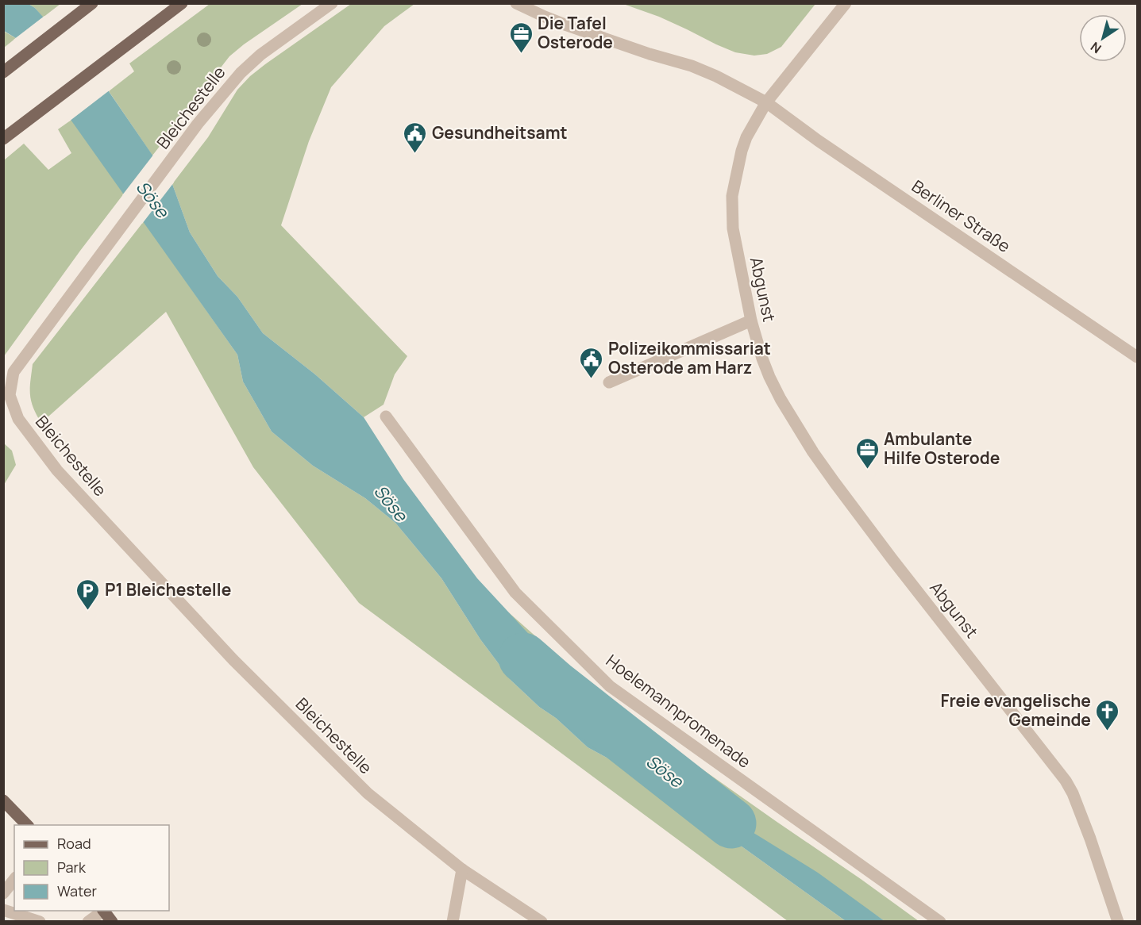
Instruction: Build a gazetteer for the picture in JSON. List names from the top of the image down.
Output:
{
  "streets": {
    "street": [
      "Bleichestelle",
      "Berliner Straße",
      "Abgunst",
      "Hoelemannpromenade"
    ]
  },
  "crossings": [
    ["Berliner Straße", "Abgunst"]
  ],
  "water": ["Söse"],
  "places": {
    "office": ["Die Tafel Osterode", "Ambulante Hilfe Osterode"],
    "public building": ["Gesundheitsamt", "Polizeikommissariat Osterode am Harz"],
    "parking": ["P1 Bleichestelle"],
    "church": ["Freie evangelische Gemeinde"]
  },
  "legend": ["Road", "Park", "Water"],
  "north": "bottom left"
}
